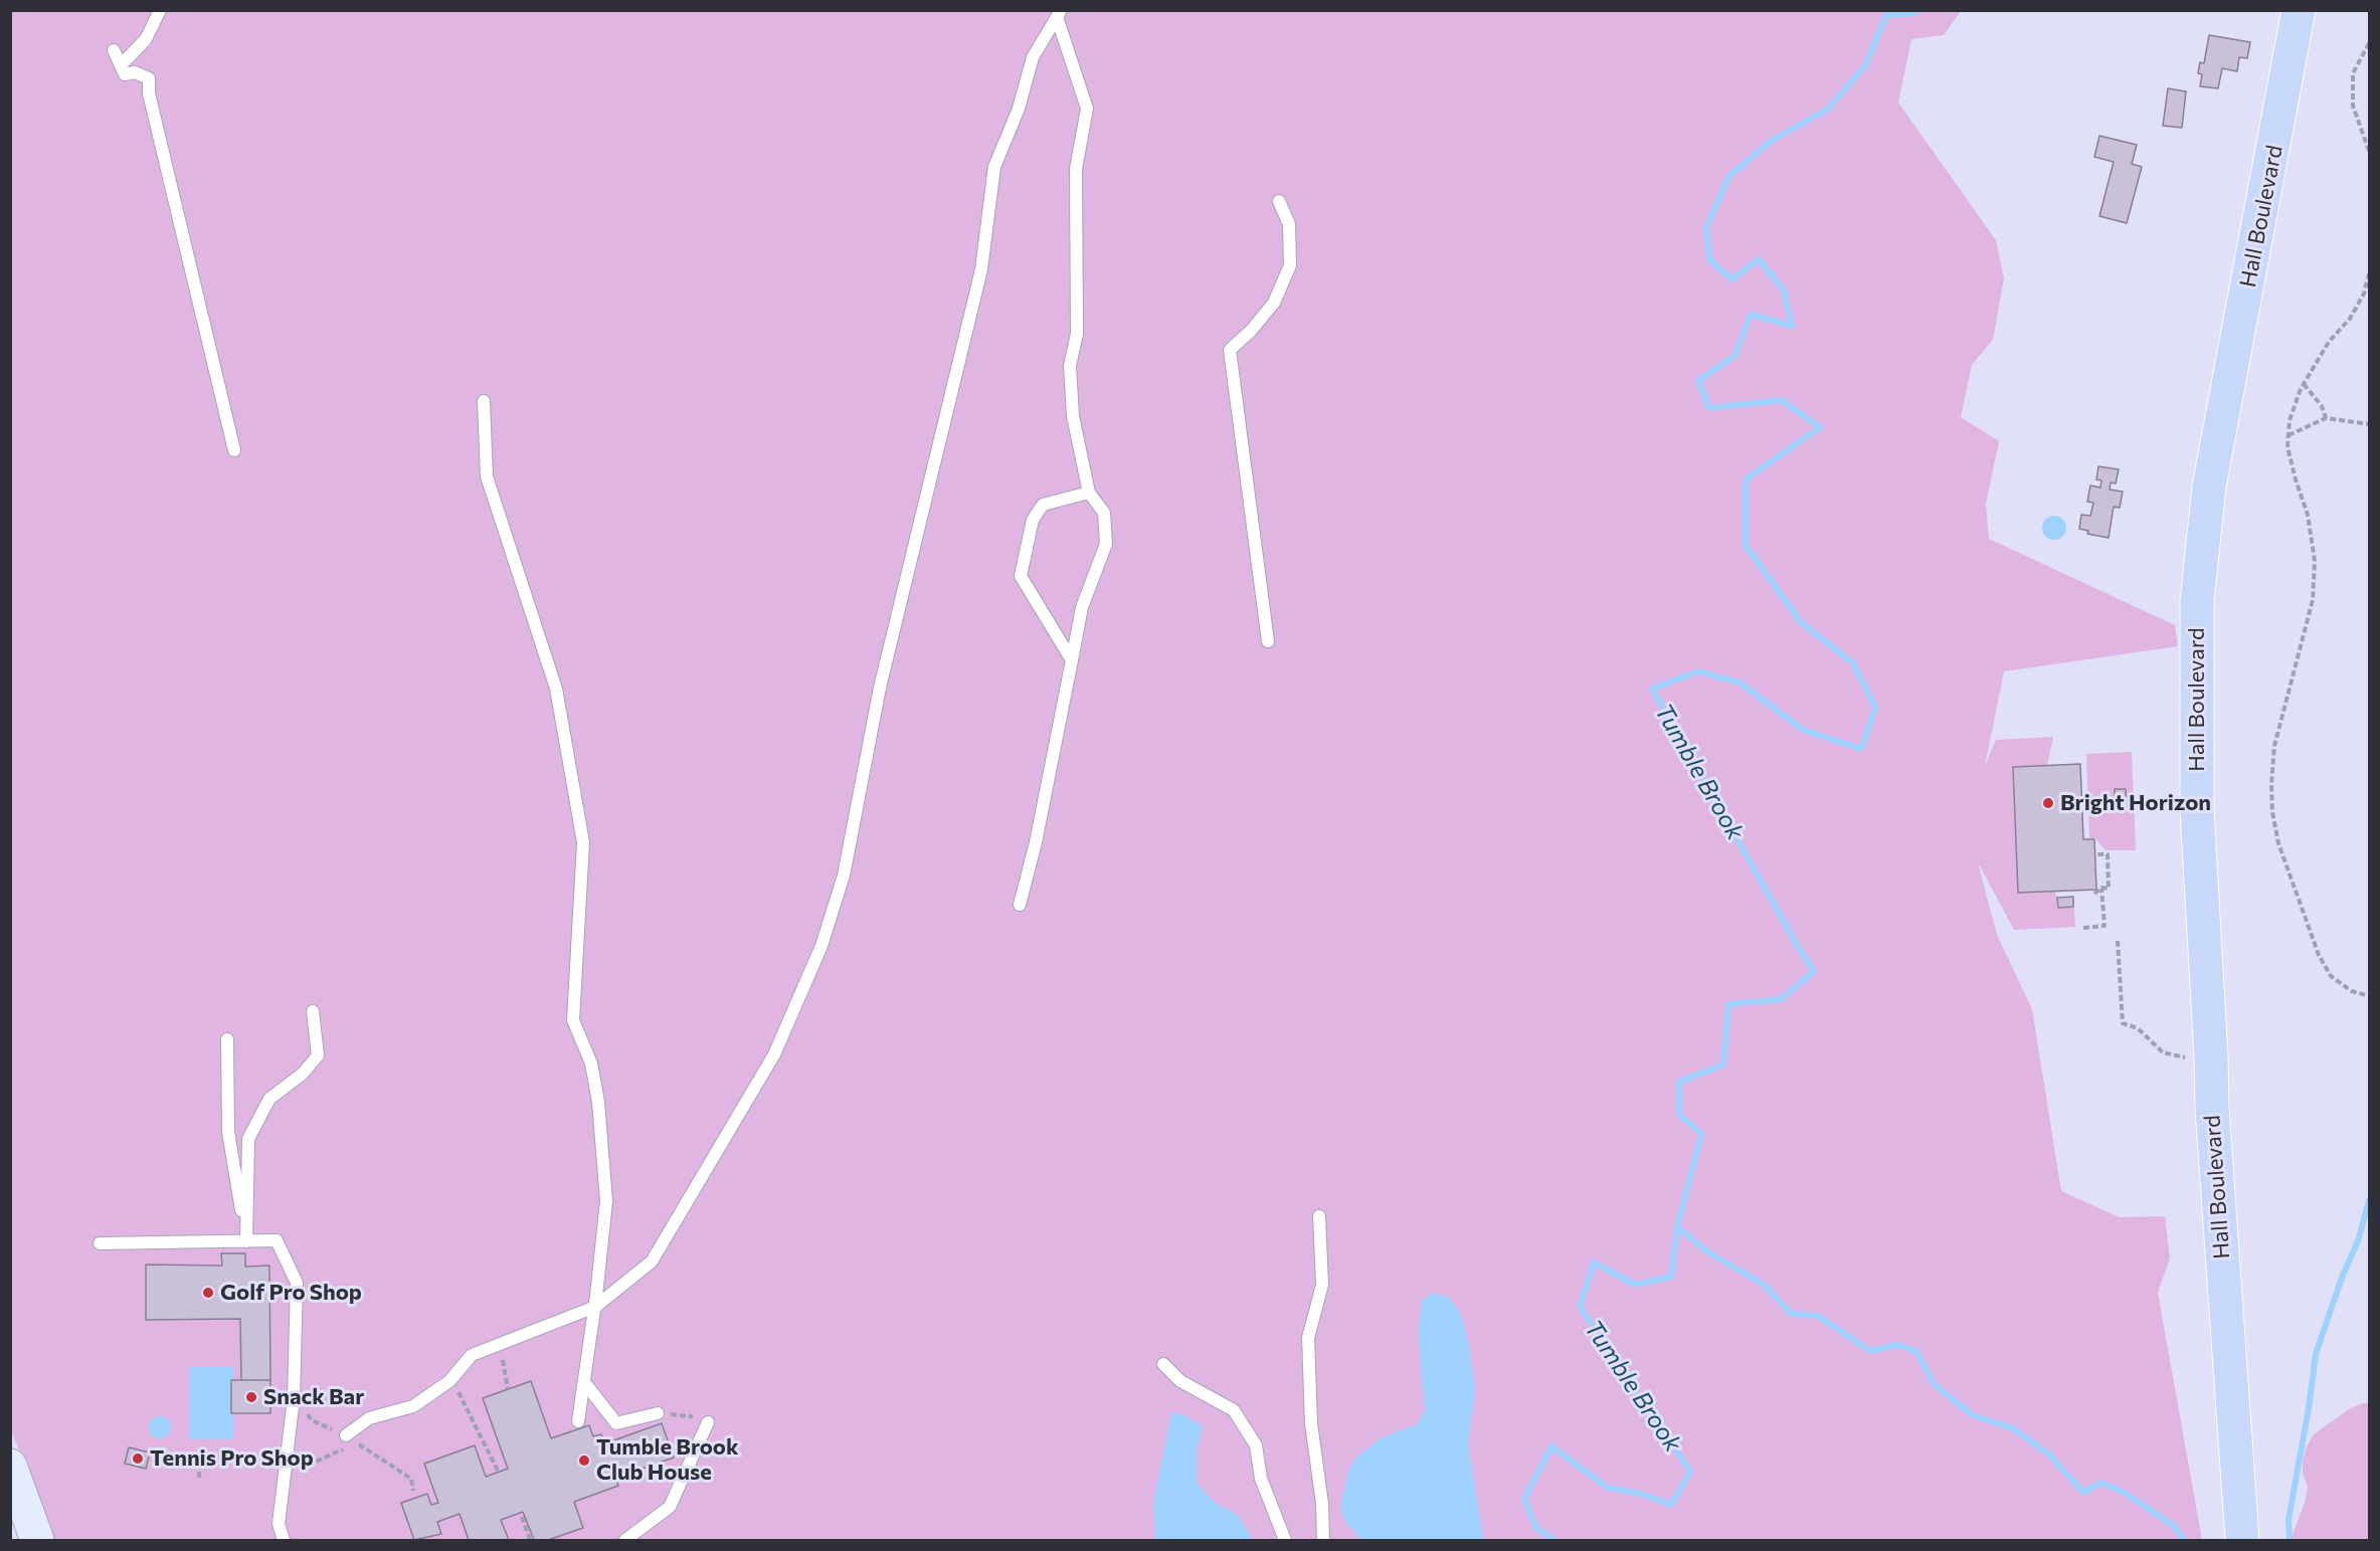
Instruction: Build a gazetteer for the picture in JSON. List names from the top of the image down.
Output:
{
  "streets": {
    "main road": ["Hall Boulevard"]
  },
  "water": ["Tumble Brook"],
  "places": [
    "Bright Horizon",
    "Golf Pro Shop",
    "Snack Bar",
    "Tennis Pro Shop",
    "Tumble Brook Club House"
  ]
}
